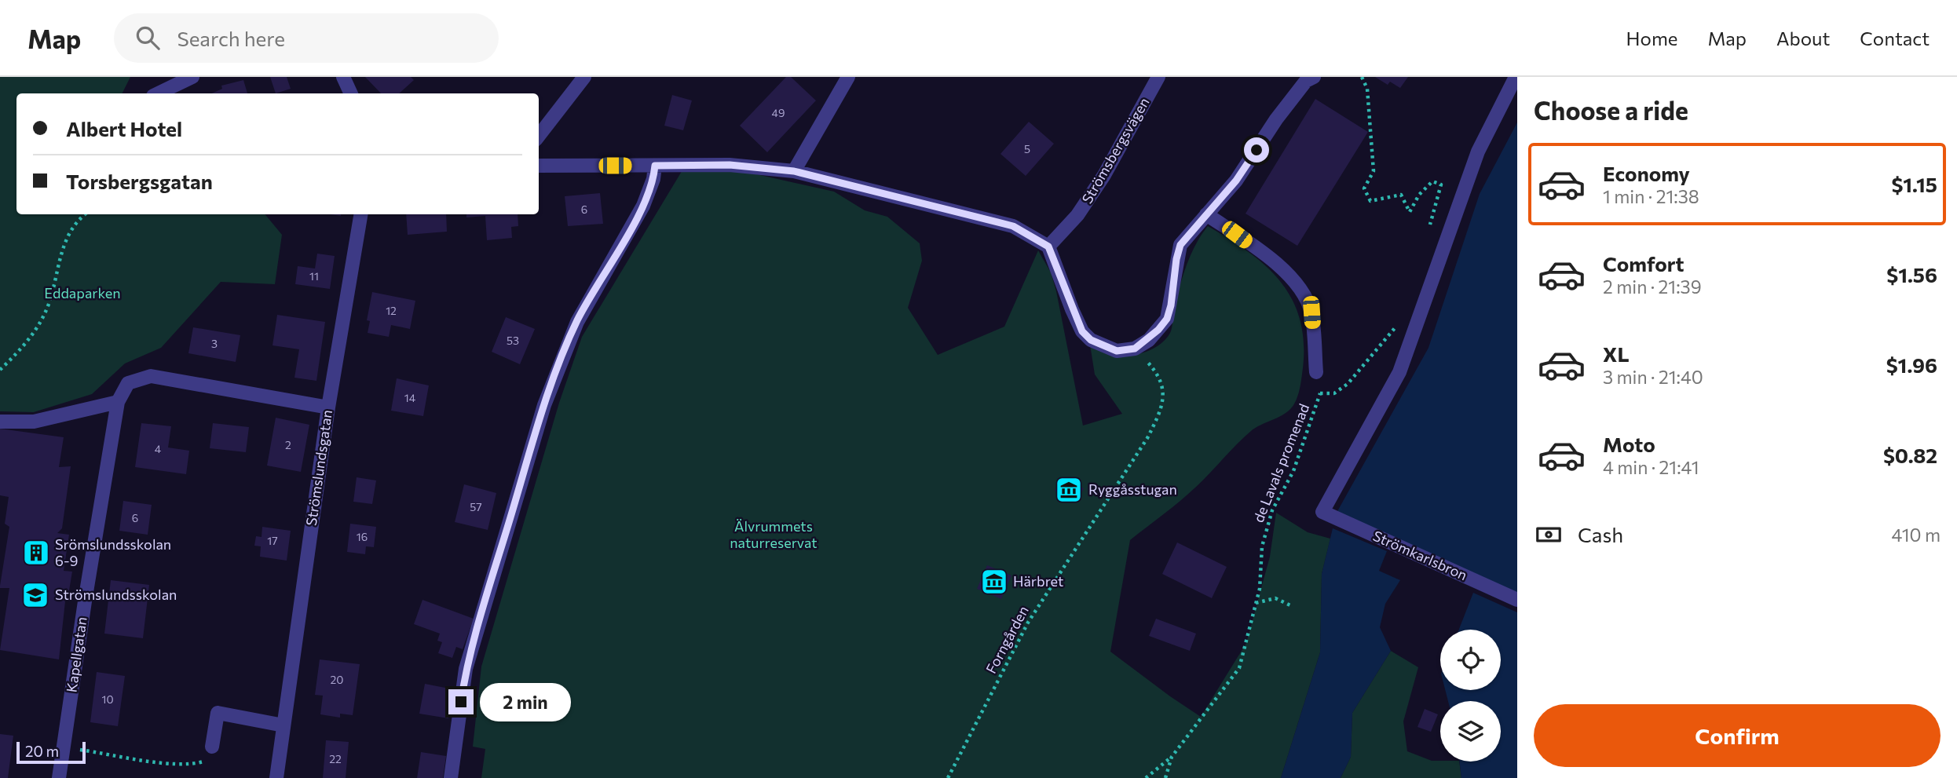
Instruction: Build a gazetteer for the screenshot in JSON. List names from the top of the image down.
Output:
{
  "streets": {
    "street": [
      "Strömsbergsvägen",
      "Strömslundsgatan",
      "Strömkarlsbron",
      "Kapellgatan"
    ],
    "path": ["de Lavals promenad", "Forngården"]
  },
  "crossings": [
    ["Strömslundsgatan", "Kapellgatan"]
  ],
  "parks": ["Eddaparken", "Älvrummets naturreservat"],
  "places": {
    "museum": ["Ryggåsstugan", "Härbret"],
    "building": ["Srömslundsskolan 6-9"],
    "school or university": ["Strömslundsskolan"]
  },
  "house_numbers": [
    "49",
    "5",
    "6",
    "11",
    "12",
    "53",
    "3",
    "14",
    "2",
    "4",
    "57",
    "6",
    "16",
    "17",
    "20",
    "10",
    "22"
  ],
  "scale_bar": "20 m",
  "page": {
    "header": "Map",
    "search": "Search here",
    "nav": [
      "Home",
      "Map",
      "About",
      "Contact"
    ],
    "heading": "Choose a ride",
    "banner": ["Albert Hotel", "Torsbergsgatan"],
    "list": [
      {
        "name": "Economy",
        "note": "1 min · 21:38",
        "value": "$1.15"
      },
      {
        "name": "Comfort",
        "note": "2 min · 21:39",
        "value": "$1.56"
      },
      {
        "name": "XL",
        "note": "3 min · 21:40",
        "value": "$1.96"
      },
      {
        "name": "Moto",
        "note": "4 min · 21:41",
        "value": "$0.82"
      }
    ],
    "pay": ["Cash", "410 m"],
    "bubble": "2 min",
    "buttons": "Confirm",
    "scale": "20 m"
  }
}
